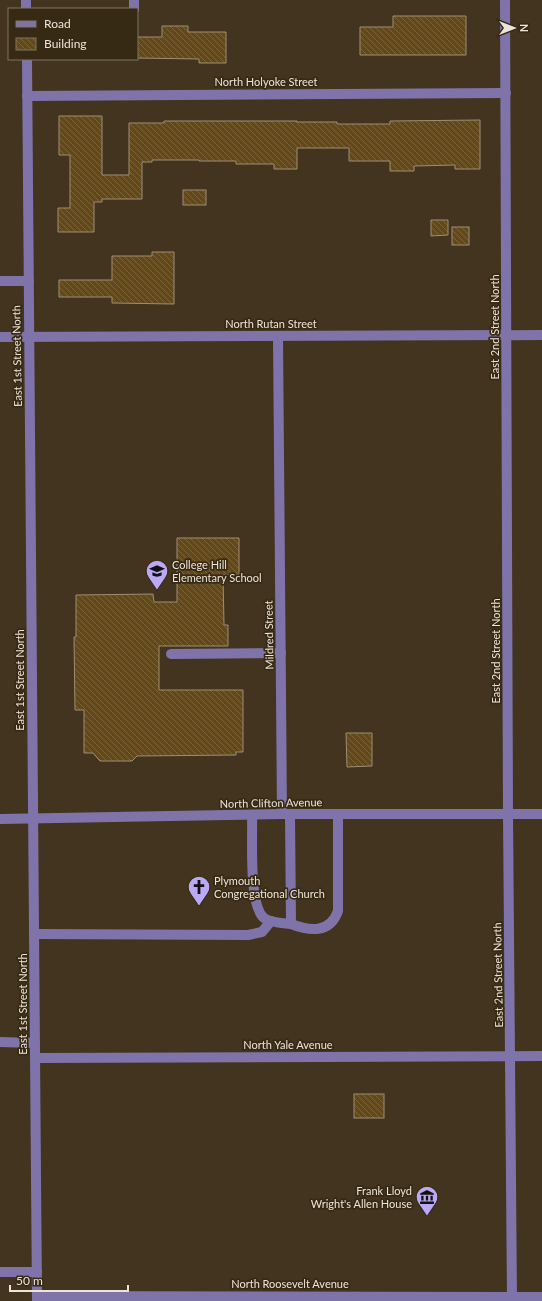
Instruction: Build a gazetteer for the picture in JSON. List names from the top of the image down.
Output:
{
  "streets": {
    "street": [
      "North Holyoke Street",
      "North Rutan Street",
      "East 2nd Street North",
      "East 1st Street North",
      "Mildred Street",
      "North Clifton Avenue",
      "North Yale Avenue",
      "North Roosevelt Avenue"
    ]
  },
  "crossings": [
    ["North Holyoke Street", "East 2nd Street North"],
    ["North Holyoke Street", "East 1st Street North"],
    ["North Rutan Street", "East 2nd Street North"],
    ["North Rutan Street", "East 1st Street North"],
    ["North Rutan Street", "Mildred Street"],
    ["East 2nd Street North", "North Clifton Avenue"],
    ["East 2nd Street North", "North Yale Avenue"],
    ["East 2nd Street North", "North Roosevelt Avenue"],
    ["East 1st Street North", "North Clifton Avenue"],
    ["East 1st Street North", "North Yale Avenue"],
    ["East 1st Street North", "North Roosevelt Avenue"],
    ["Mildred Street", "North Clifton Avenue"]
  ],
  "places": {
    "school or university": ["College Hill Elementary School"],
    "church": ["Plymouth Congregational Church"],
    "museum": ["Frank Lloyd Wright's Allen House"]
  },
  "legend": ["Road", "Building"],
  "scale_bar": "50 m",
  "north": "right"
}
